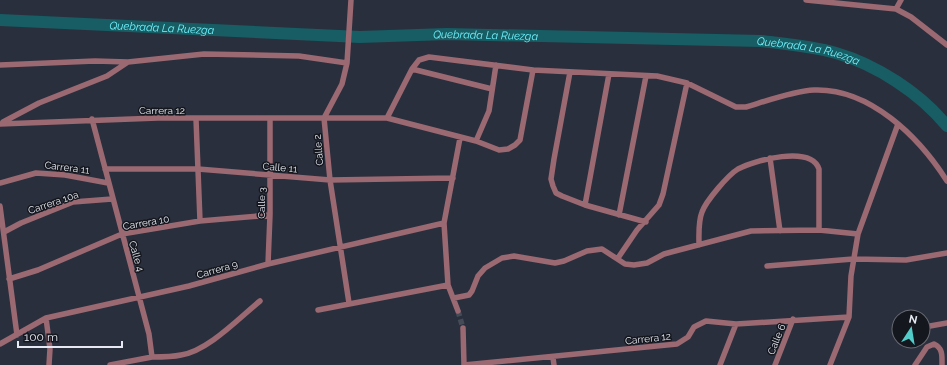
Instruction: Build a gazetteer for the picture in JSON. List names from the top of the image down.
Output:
{
  "streets": {
    "street": [
      "Carrera 12",
      "Calle 2",
      "Carrera 11",
      "Calle 11",
      "Carrera 10a",
      "Calle 3",
      "Carrera 10",
      "Calle 4",
      "Carrera 9",
      "Calle 6"
    ]
  },
  "crossings": [
    ["Carrera 12", "Calle 2"],
    ["Carrera 12", "Calle 3"],
    ["Carrera 12", "Calle 4"],
    ["Carrera 12", "Calle 6"],
    ["Calle 2", "Calle 11"],
    ["Calle 2", "Carrera 9"],
    ["Carrera 11", "Calle 4"],
    ["Calle 11", "Calle 3"],
    ["Calle 11", "Calle 4"],
    ["Carrera 10a", "Calle 4"],
    ["Calle 3", "Carrera 10"],
    ["Calle 3", "Carrera 9"],
    ["Carrera 10", "Calle 4"],
    ["Calle 4", "Carrera 9"]
  ],
  "water": ["Quebrada La Ruezga"],
  "scale_bar": "100 m",
  "north": "top"
}
